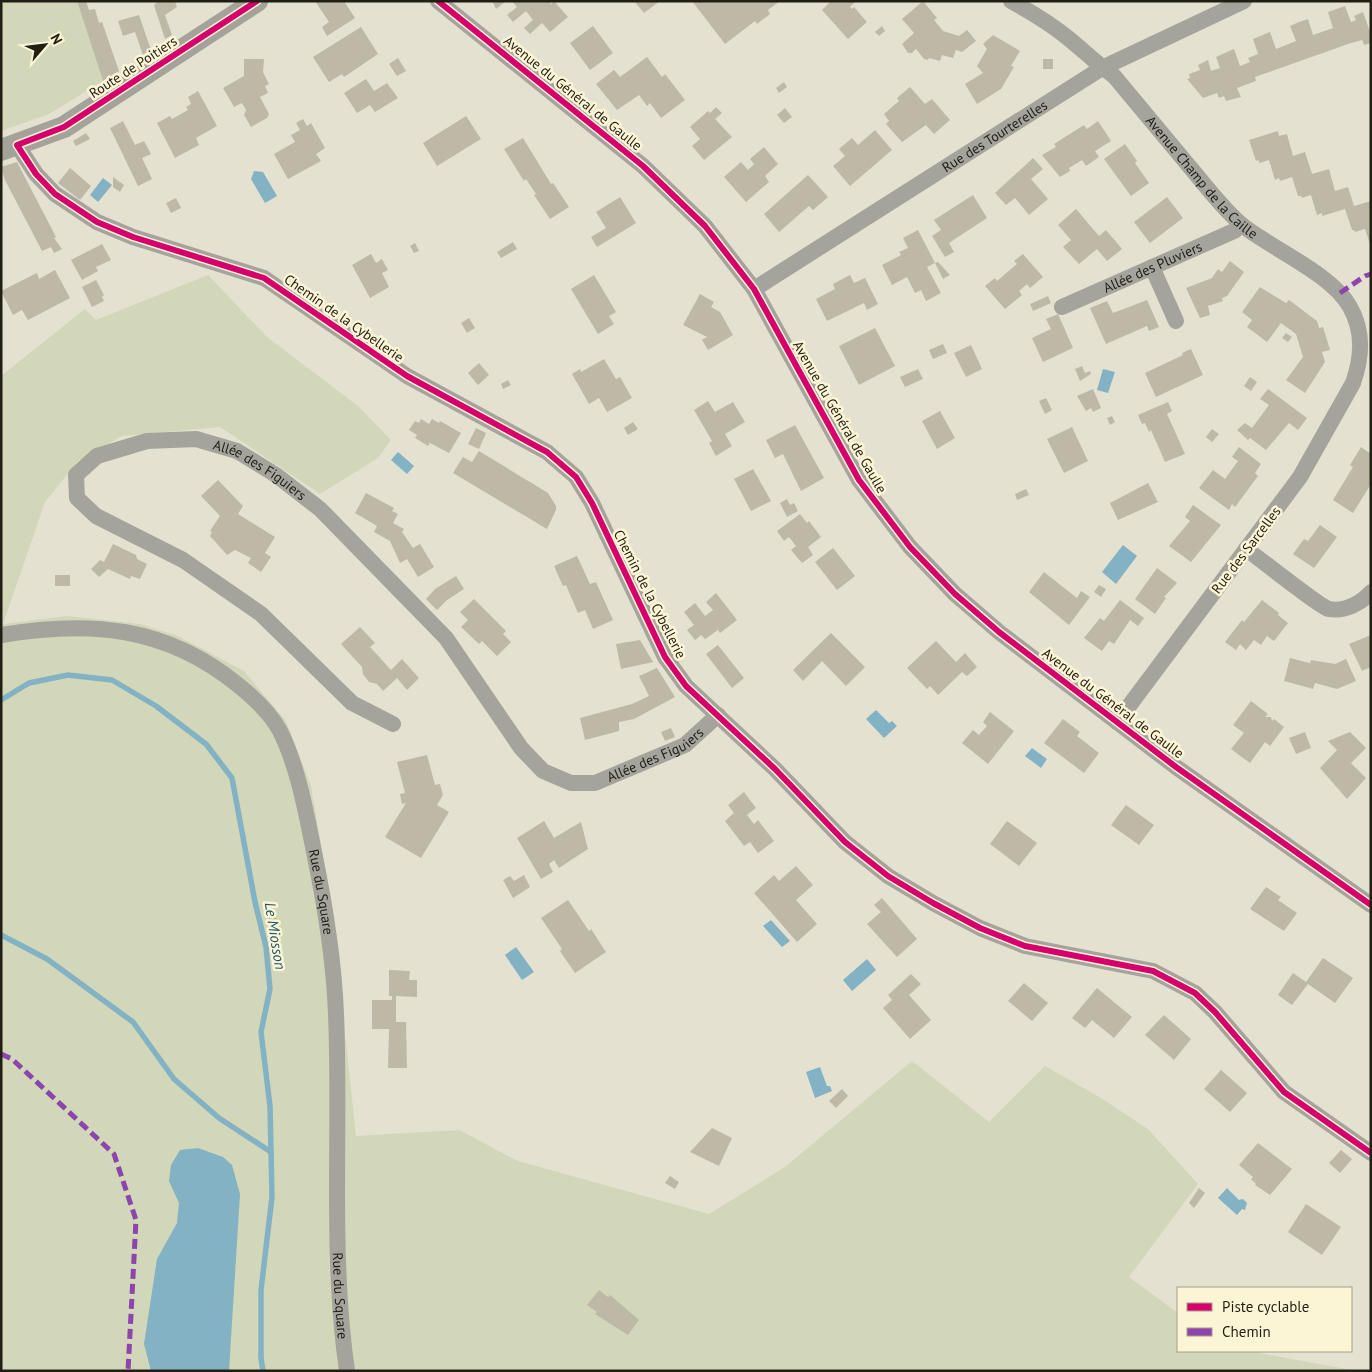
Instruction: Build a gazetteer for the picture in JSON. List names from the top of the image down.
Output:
{
  "streets": {
    "street": [
      "Route de Poitiers",
      "Avenue du Général de Gaulle",
      "Rue des Tourterelles",
      "Avenue Champ de la Caille",
      "Allée des Pluviers",
      "Chemin de la Cybellerie",
      "Allée des Figuiers",
      "Rue des Sarcelles",
      "Rue du Square"
    ]
  },
  "crossings": [
    ["Route de Poitiers", "Chemin de la Cybellerie"],
    ["Avenue du Général de Gaulle", "Rue des Tourterelles"],
    ["Avenue du Général de Gaulle", "Rue des Sarcelles"],
    ["Rue des Tourterelles", "Avenue Champ de la Caille"],
    ["Avenue Champ de la Caille", "Allée des Pluviers"],
    ["Avenue Champ de la Caille", "Rue des Sarcelles"],
    ["Chemin de la Cybellerie", "Allée des Figuiers"]
  ],
  "water": ["Le Miosson"],
  "legend": ["Piste cyclable", "Chemin"],
  "north": "top right"
}
